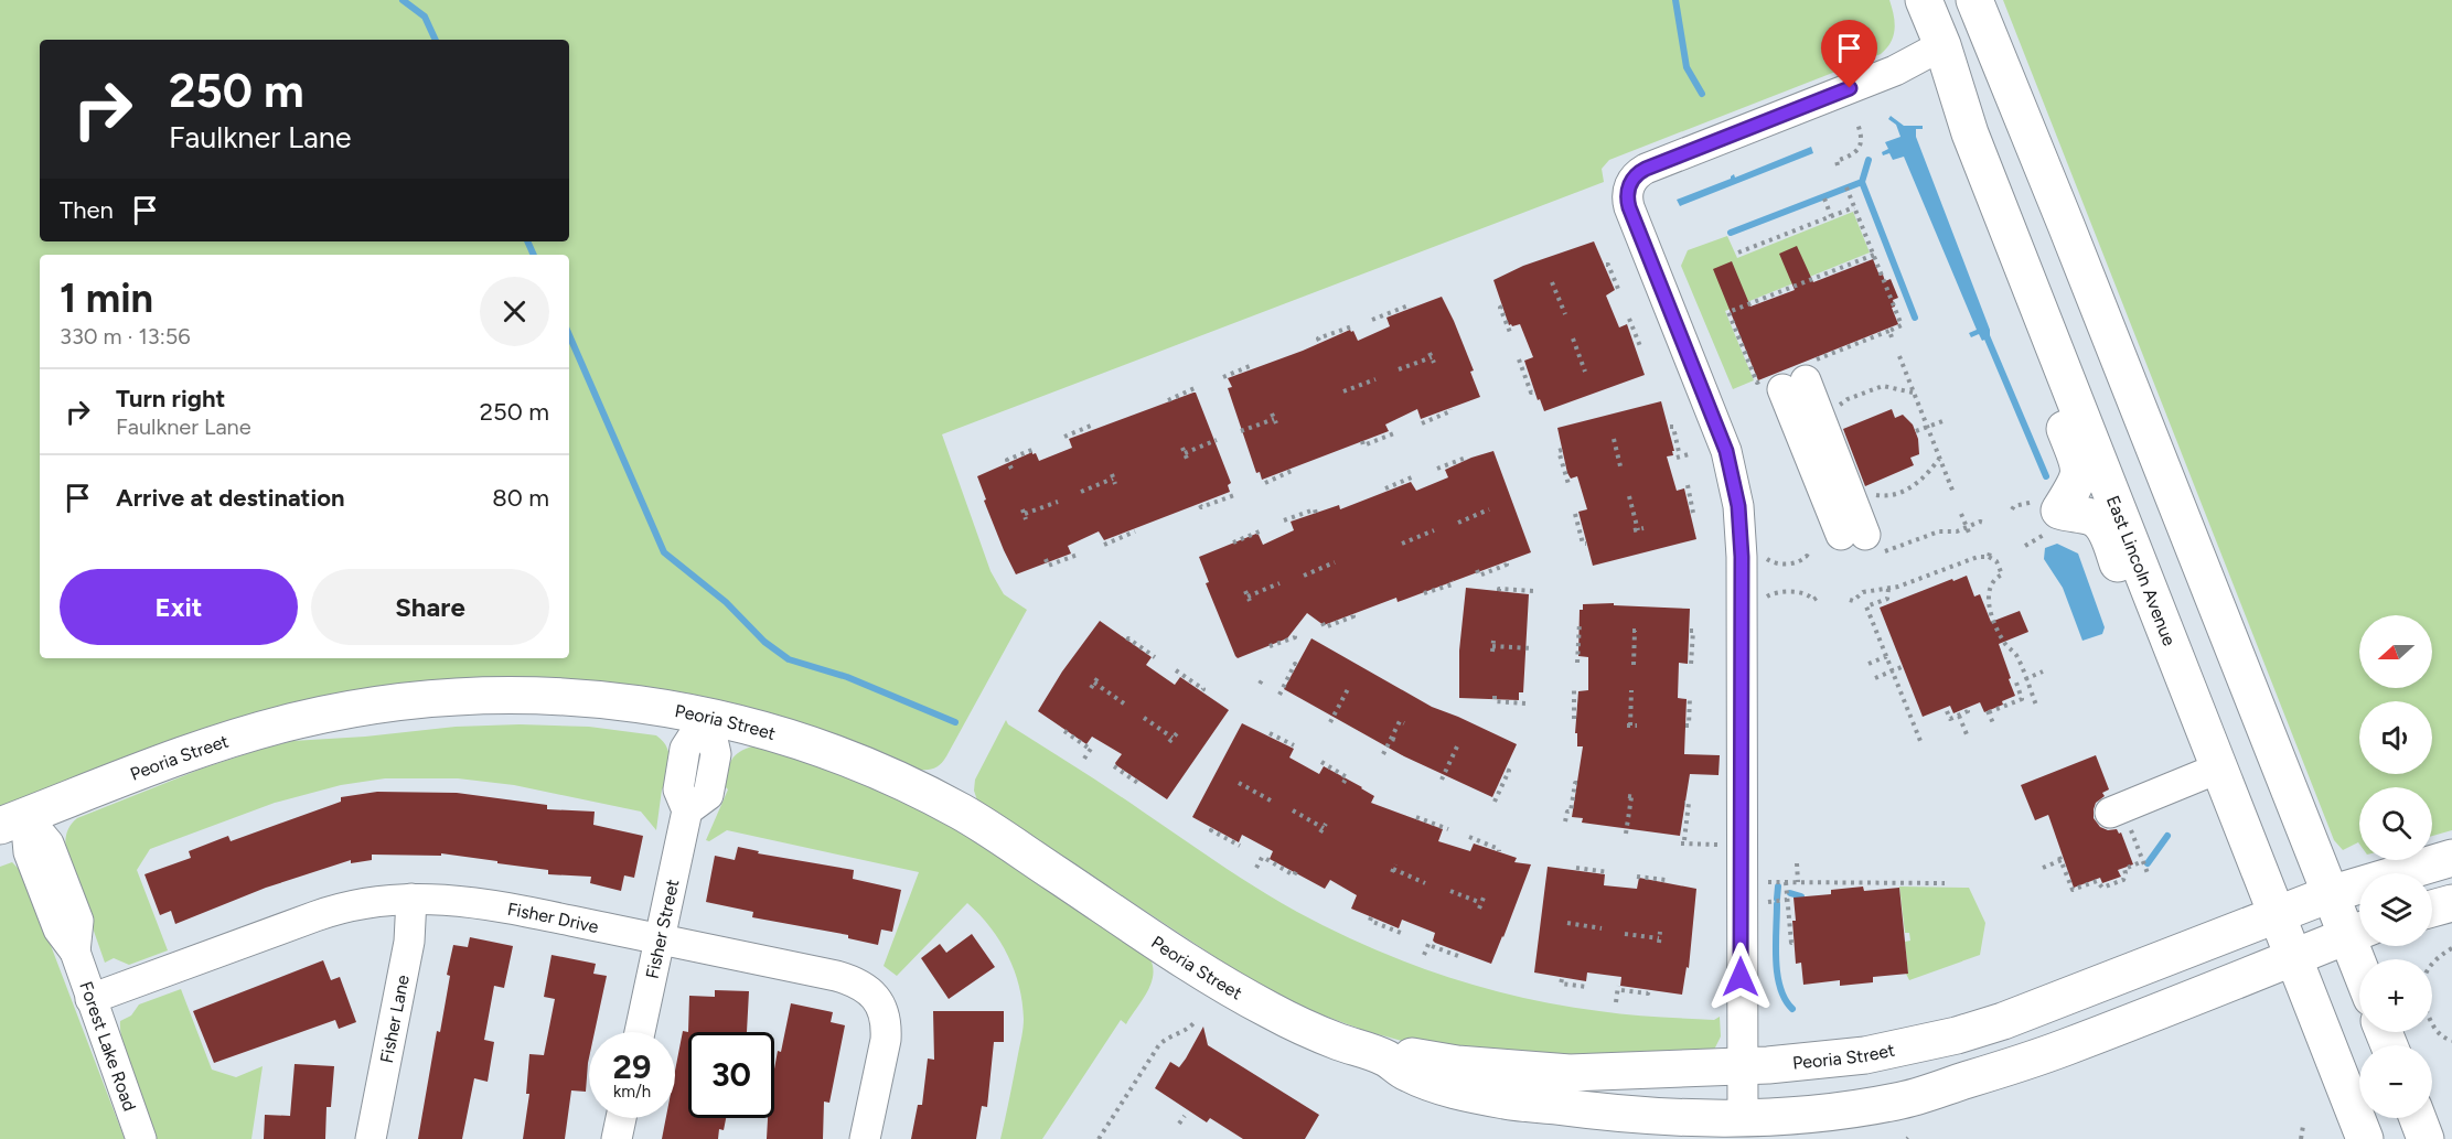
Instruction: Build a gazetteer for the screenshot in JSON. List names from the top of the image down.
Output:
{
  "streets": {
    "main road": ["East Lincoln Avenue", "Peoria Street"],
    "street": [
      "Fisher Drive",
      "Fisher Street",
      "Fisher Lane",
      "Forest Lake Road"
    ]
  },
  "crossings": [
    ["East Lincoln Avenue", "Peoria Street"],
    ["Peoria Street", "Fisher Street"],
    ["Peoria Street", "Forest Lake Road"],
    ["Fisher Drive", "Fisher Street"],
    ["Fisher Drive", "Fisher Lane"],
    ["Fisher Drive", "Forest Lake Road"]
  ],
  "north": "left",
  "page": {
    "turn": ["250 m", "Faulkner Lane"],
    "then": "Then",
    "heading": ["1 min", "330 m · 13:56"],
    "list": [
      {
        "name": "Turn right",
        "note": "Faulkner Lane",
        "value": "250 m"
      },
      {
        "name": "Arrive at destination",
        "value": "80 m"
      }
    ],
    "buttons": ["Exit", "Share"],
    "map_buttons": ["+", "−"],
    "speed": "29 km/h",
    "limit": "30"
  }
}
